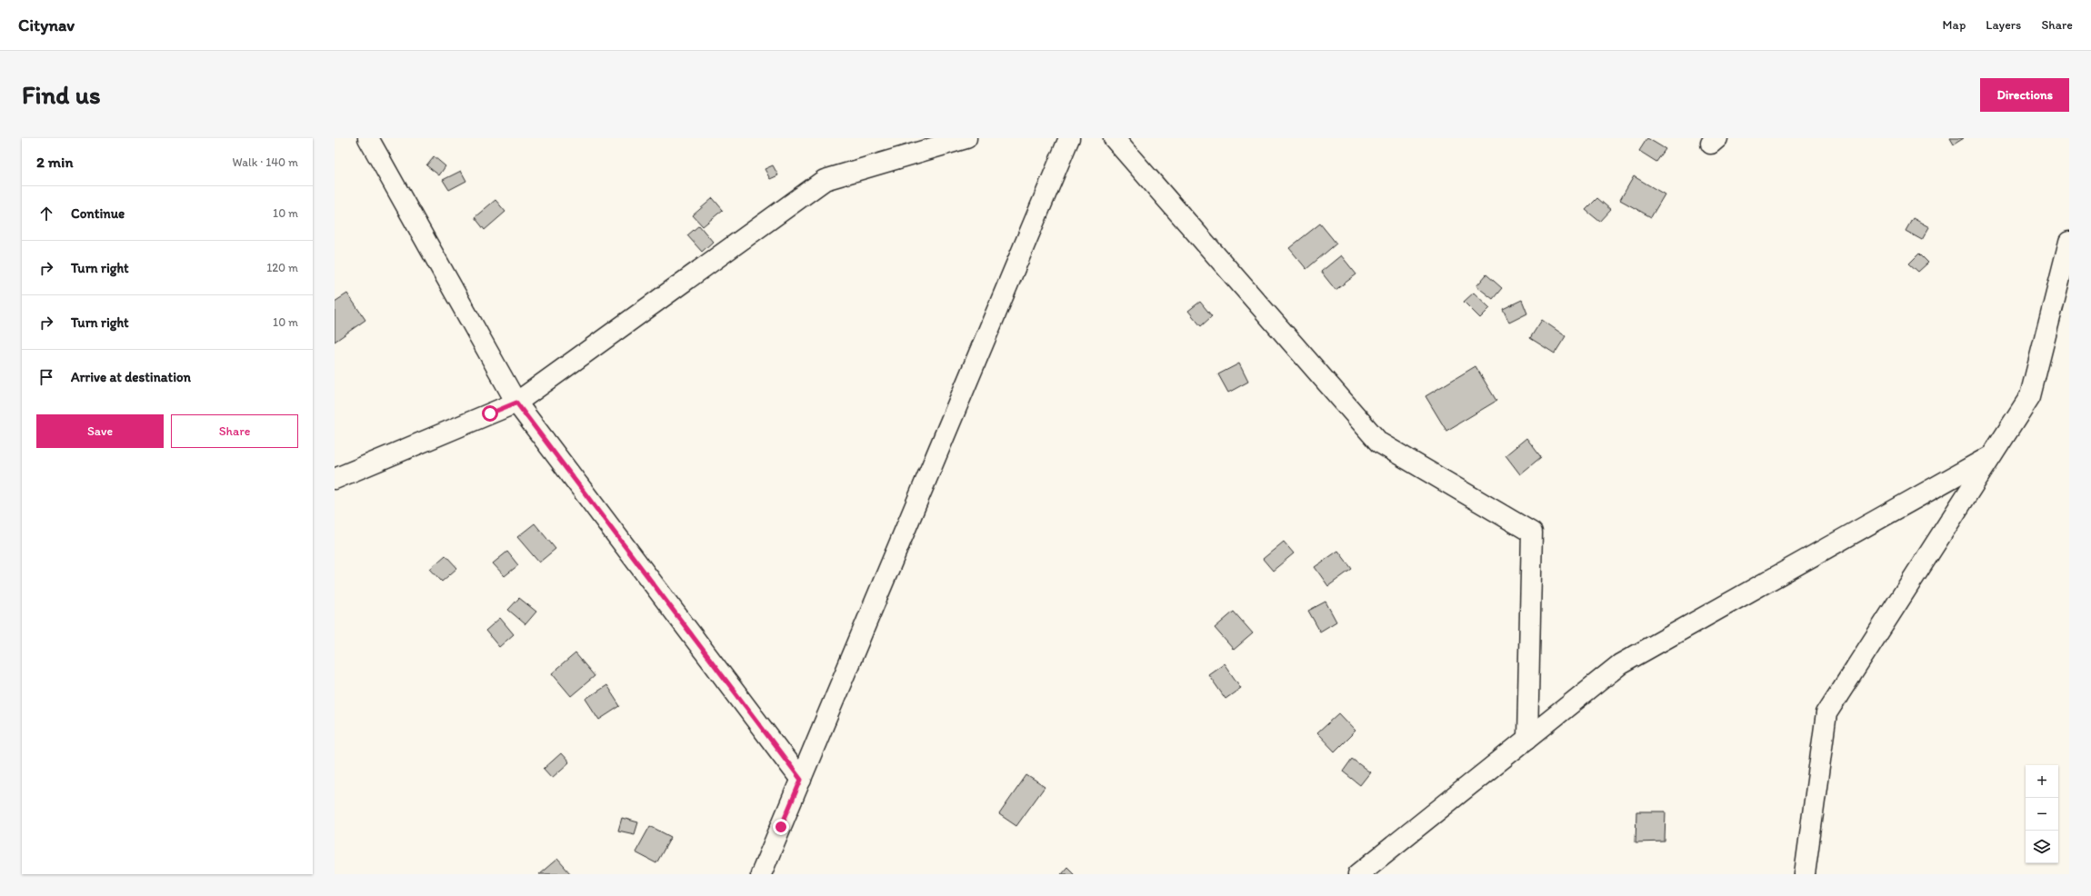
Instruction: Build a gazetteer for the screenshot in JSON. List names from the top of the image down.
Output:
{
  "page": {
    "header": "Citynav",
    "nav": ["Map", "Layers", "Share"],
    "buttons": [
      "Directions",
      ["Save", "Share"]
    ],
    "title": "Find us",
    "heading": ["2 min", "Walk · 140 m"],
    "list": [
      ["Continue", "10 m"],
      ["Turn right", "120 m"],
      ["Turn right", "10 m"],
      "Arrive at destination"
    ],
    "map_buttons": ["+", "−"]
  }
}
